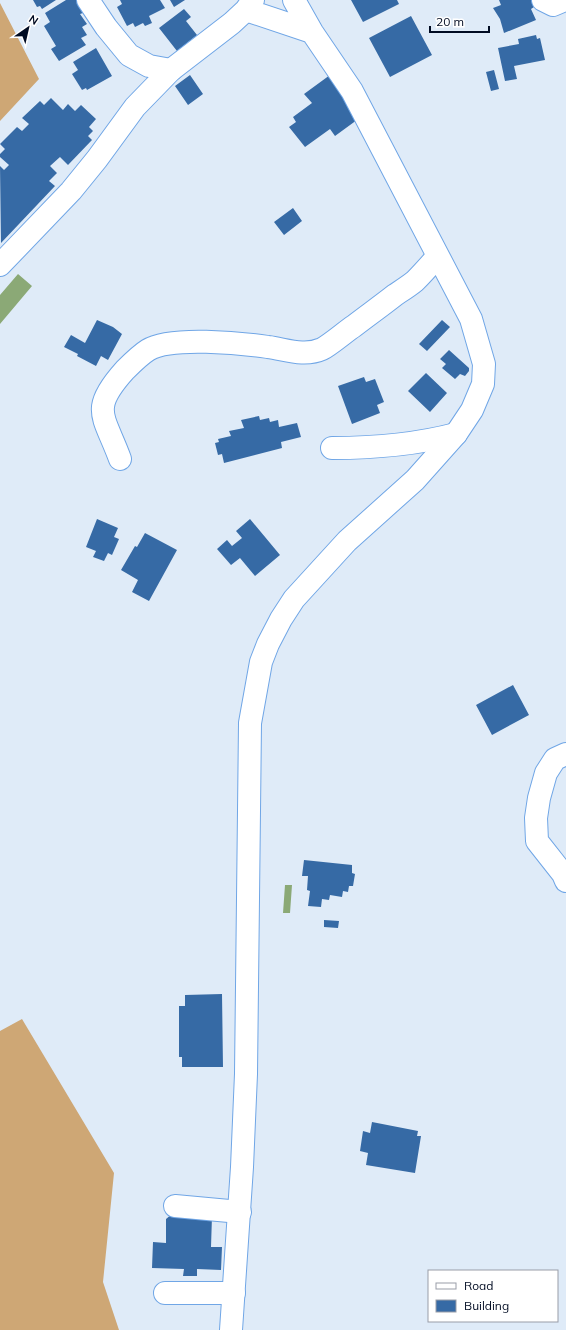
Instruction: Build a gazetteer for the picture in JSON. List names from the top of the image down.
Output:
{
  "legend": ["Road", "Building"],
  "scale_bar": "20 m",
  "north": "top right"
}
